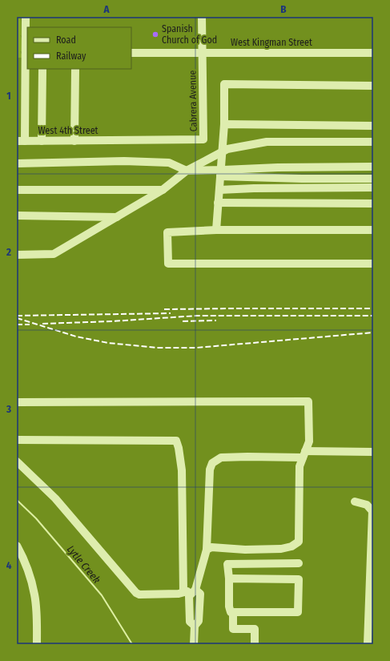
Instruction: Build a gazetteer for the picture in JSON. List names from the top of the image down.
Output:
{
  "streets": {
    "street": ["West Kingman Street", "Cabrera Avenue", "West 4th Street"]
  },
  "crossings": [
    ["West Kingman Street", "Cabrera Avenue"],
    ["Cabrera Avenue", "West 4th Street"]
  ],
  "water": ["Lytle Creek"],
  "places": ["Spanish Church of God"],
  "legend": ["Road", "Railway"],
  "grid": {
    "columns": ["A", "B"],
    "rows": [
      "1",
      "2",
      "3",
      "4"
    ]
  }
}
